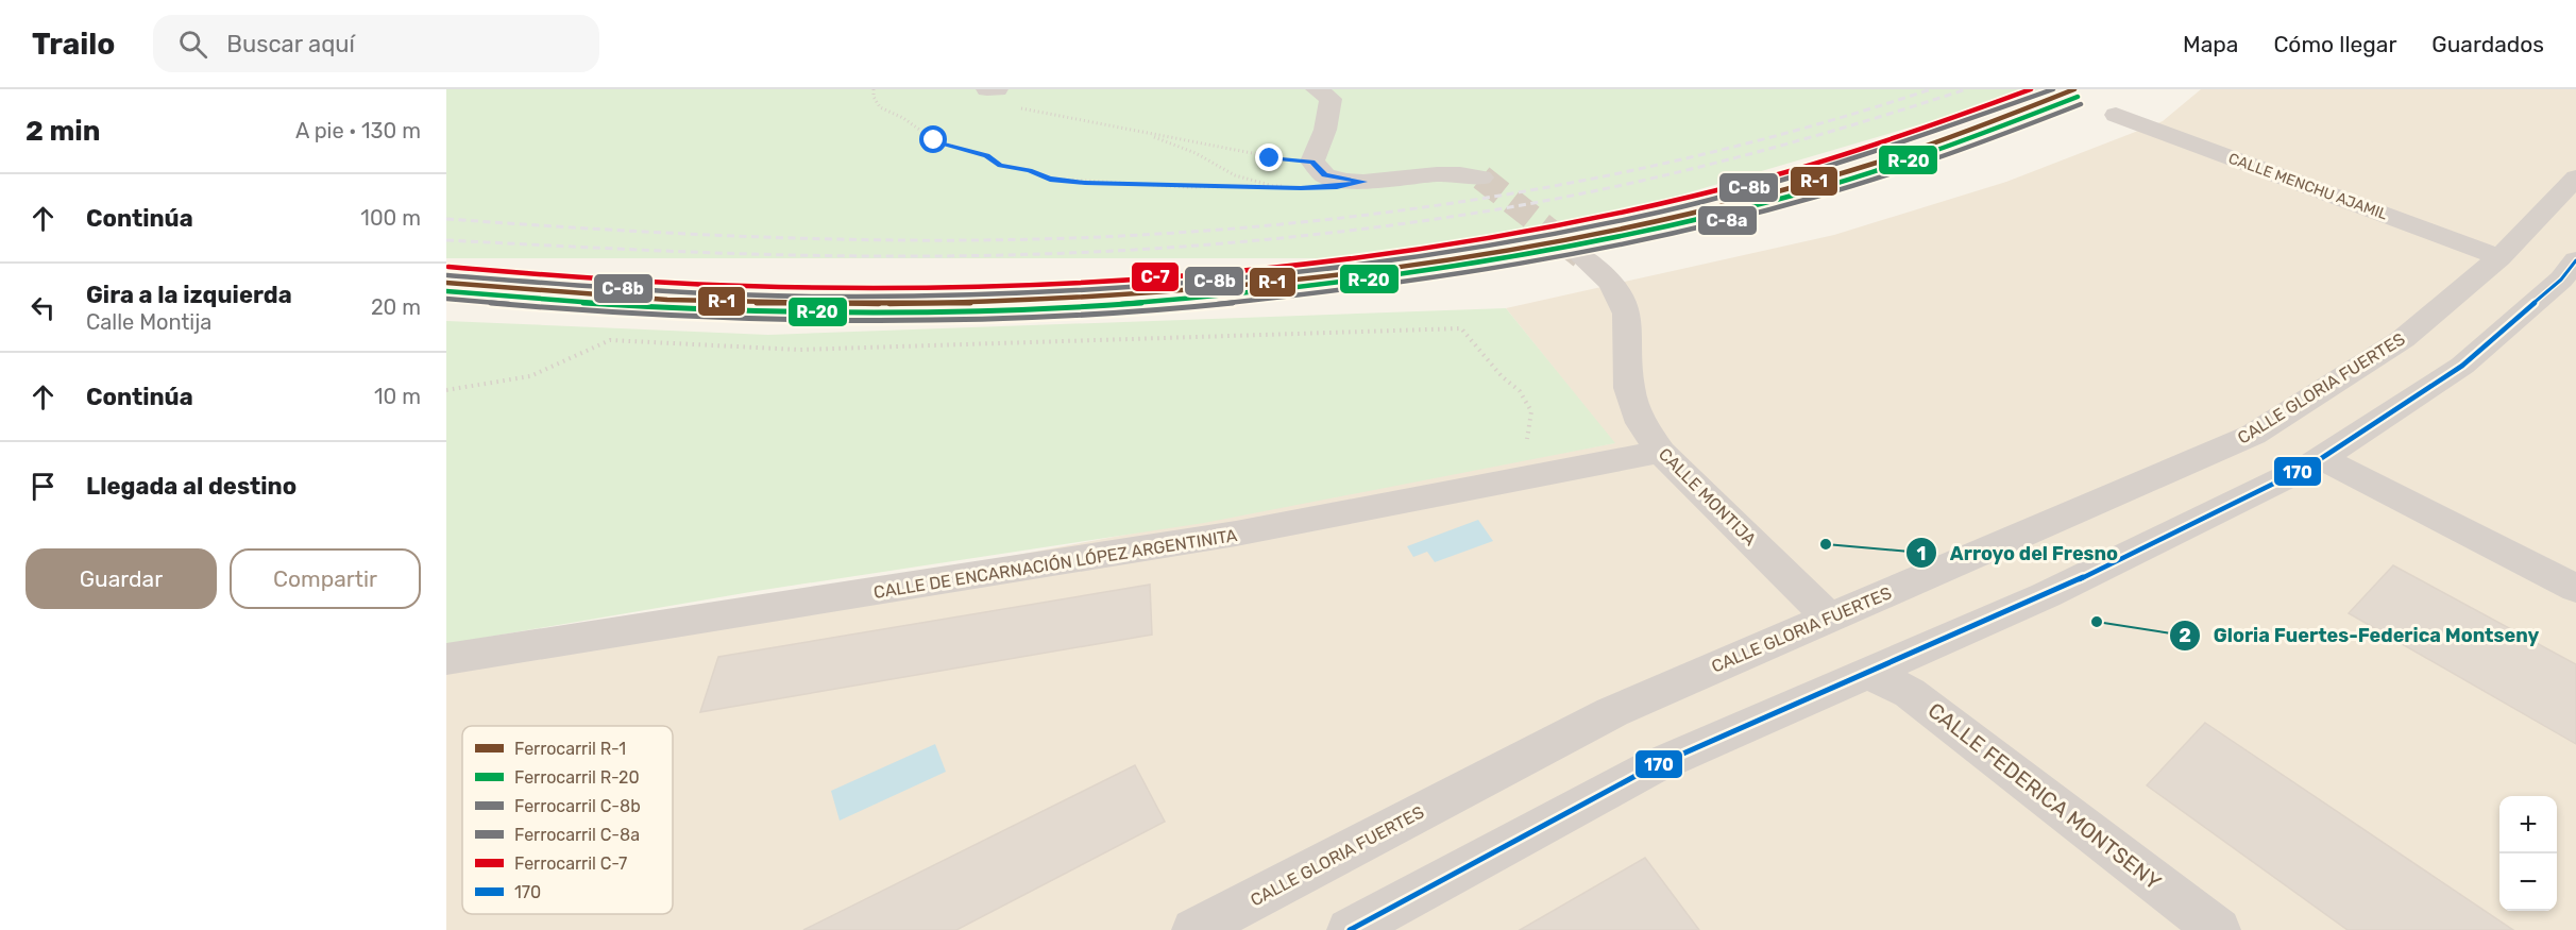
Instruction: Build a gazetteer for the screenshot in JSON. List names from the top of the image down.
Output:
{
  "streets": {
    "street": [
      "CALLE MENCHU AJAMIL",
      "CALLE GLORIA FUERTES",
      "CALLE MONTIJA",
      "CALLE DE ENCARNACIÓN LÓPEZ ARGENTINITA",
      "CALLE FEDERICA MONTSENY"
    ]
  },
  "crossings": [
    ["CALLE MENCHU AJAMIL", "CALLE GLORIA FUERTES"],
    ["CALLE GLORIA FUERTES", "CALLE MONTIJA"],
    ["CALLE MONTIJA", "CALLE DE ENCARNACIÓN LÓPEZ ARGENTINITA"]
  ],
  "places": ["Arroyo del Fresno", "Gloria Fuertes-Federica Montseny"],
  "lines": [
    "rail line R-1",
    "rail line C-8b",
    "rail line C-7",
    "rail line R-20",
    "rail line C-8a",
    "transit line 170"
  ],
  "legend": [
    "Ferrocarril R-1",
    "Ferrocarril R-20",
    "Ferrocarril C-8b",
    "Ferrocarril C-8a",
    "Ferrocarril C-7",
    "170"
  ],
  "page": {
    "header": "Trailo",
    "search": "Buscar aquí",
    "nav": ["Mapa", "Cómo llegar", "Guardados"],
    "heading": ["2 min", "A pie · 130 m"],
    "list": [
      ["Continúa", "100 m"],
      ["Gira a la izquierda", "Calle Montija", "20 m"],
      ["Continúa", "10 m"],
      "Llegada al destino"
    ],
    "buttons": ["Guardar", "Compartir"],
    "map_buttons": ["+", "−"]
  }
}
